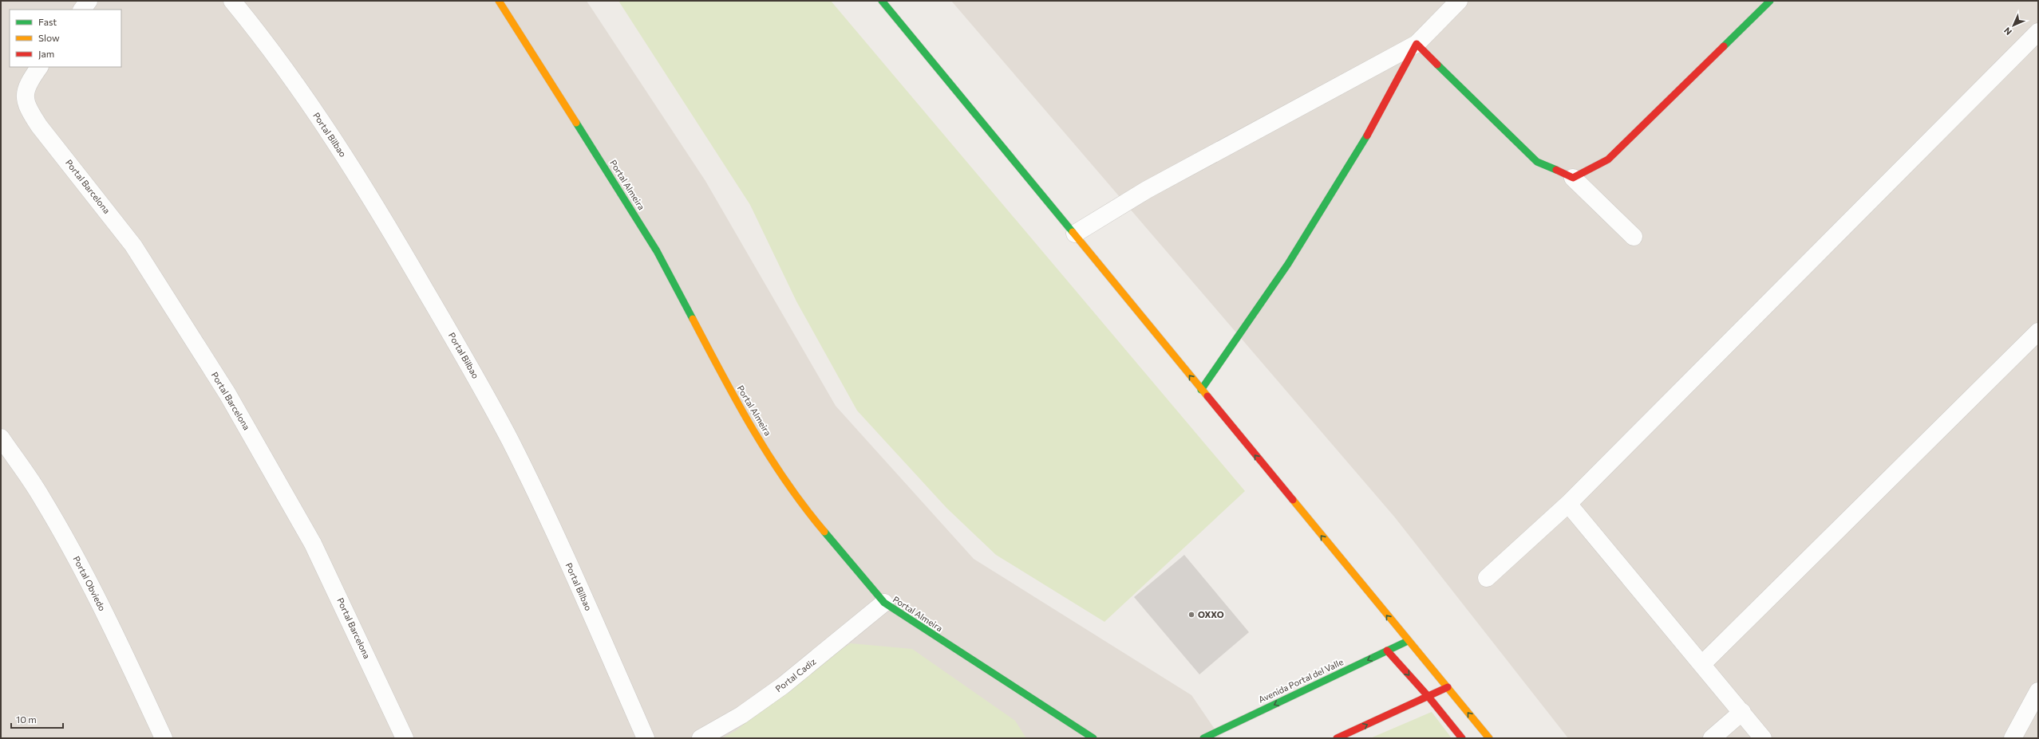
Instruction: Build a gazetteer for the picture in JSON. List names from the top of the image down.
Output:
{
  "streets": {
    "street": [
      "Portal Bilbao",
      "Portal Almeira",
      "Portal Barcelona",
      "Portal Obviedo",
      "Portal Cadiz",
      "Avenida Portal del Valle"
    ]
  },
  "crossings": [
    ["Portal Almeira", "Portal Cadiz"]
  ],
  "places": ["OXXO"],
  "legend": ["Fast", "Slow", "Jam"],
  "scale_bar": "10 m",
  "north": "bottom left"
}
